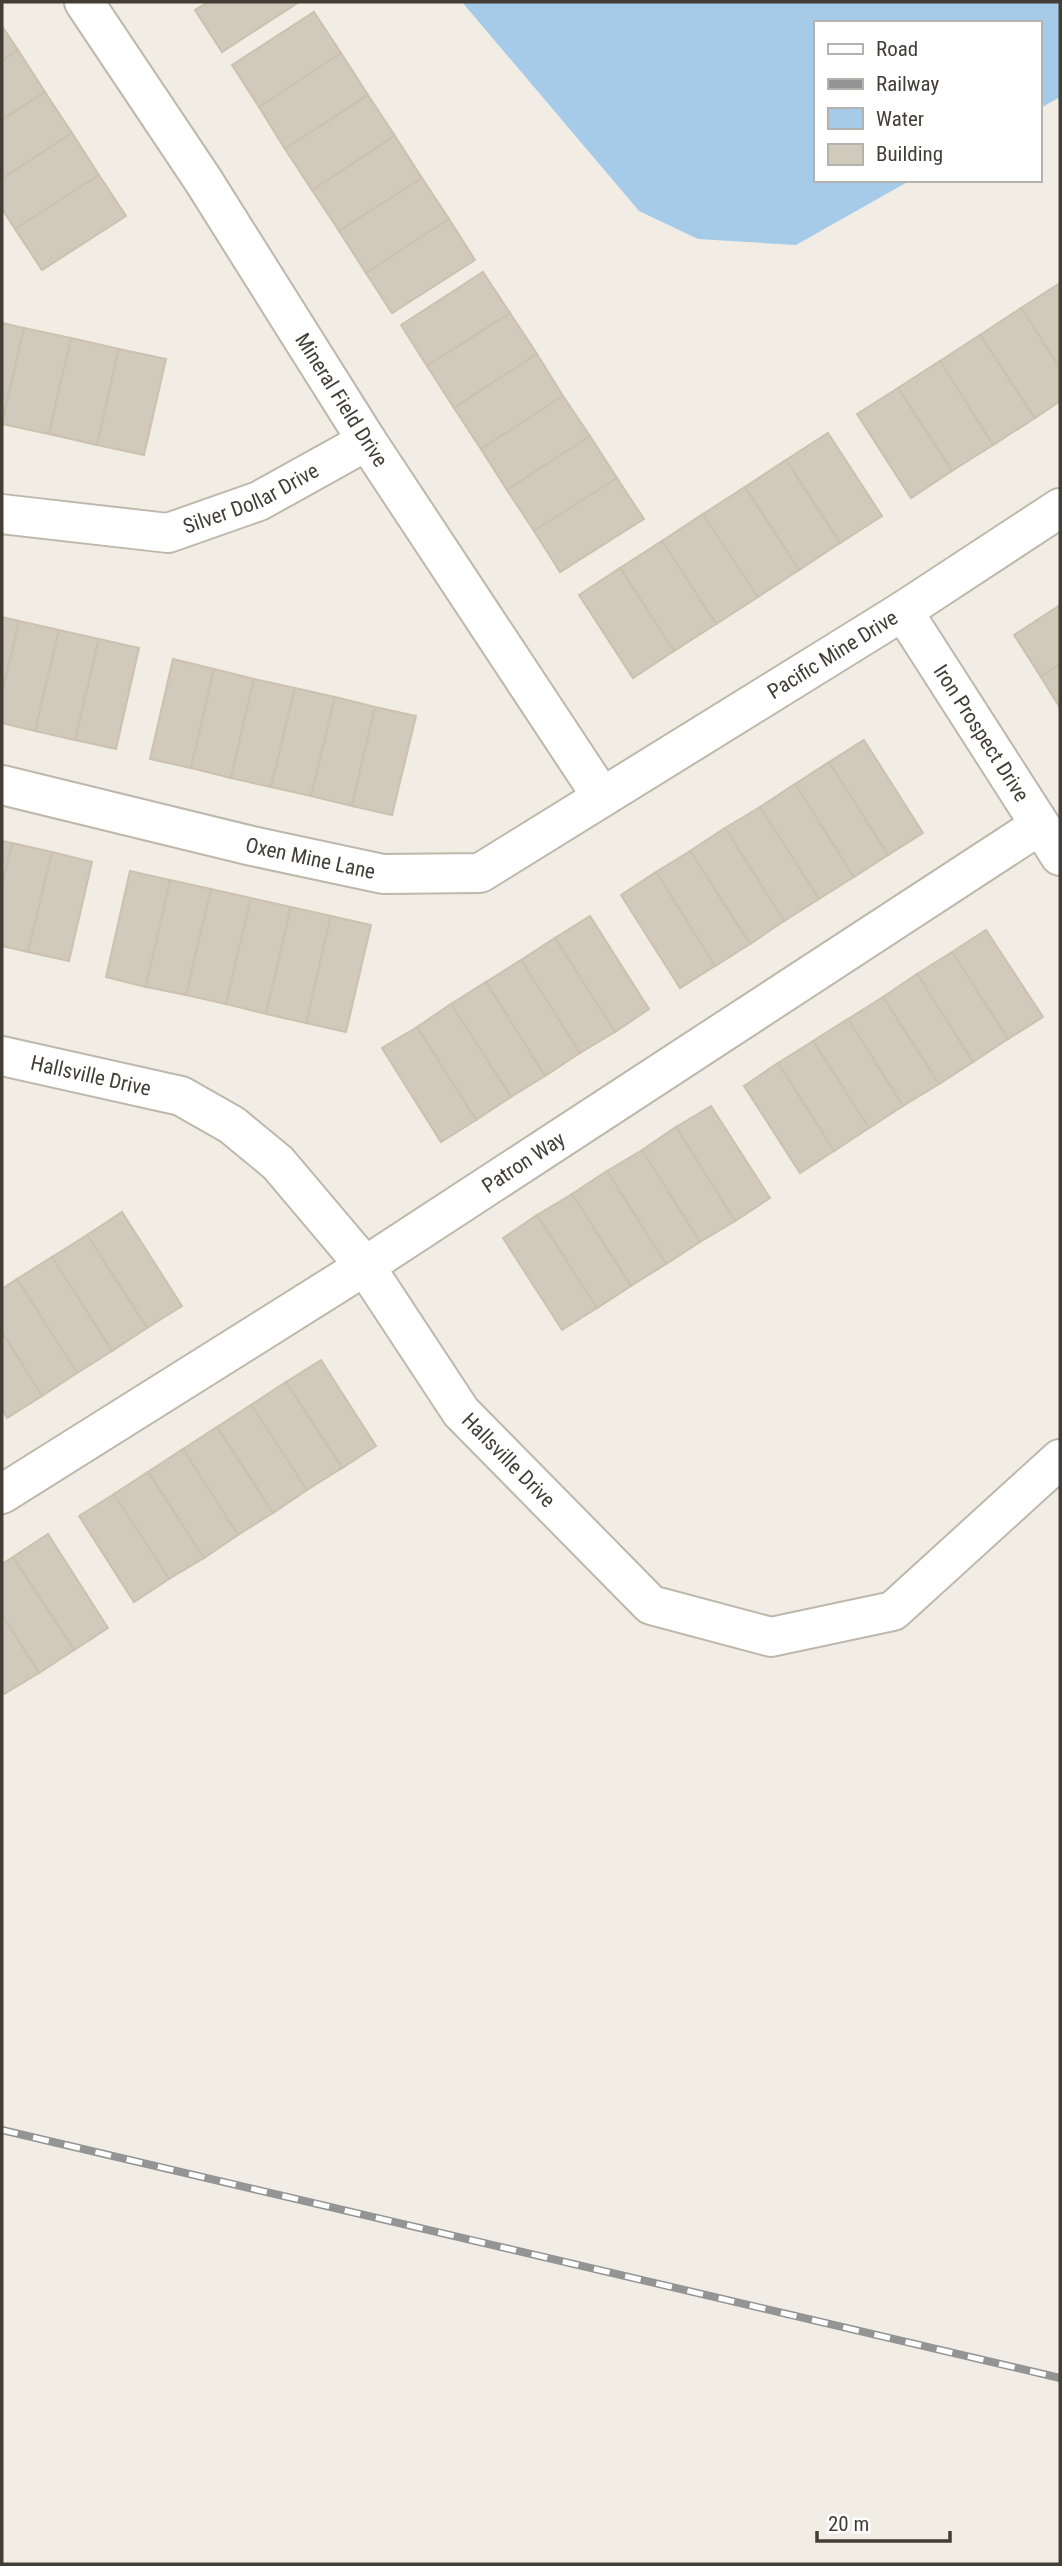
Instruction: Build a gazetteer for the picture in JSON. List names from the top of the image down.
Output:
{
  "streets": {
    "street": [
      "Mineral Field Drive",
      "Silver Dollar Drive",
      "Pacific Mine Drive",
      "Iron Prospect Drive",
      "Oxen Mine Lane",
      "Hallsville Drive",
      "Patron Way"
    ]
  },
  "crossings": [
    ["Mineral Field Drive", "Silver Dollar Drive"],
    ["Mineral Field Drive", "Pacific Mine Drive"],
    ["Mineral Field Drive", "Oxen Mine Lane"],
    ["Pacific Mine Drive", "Iron Prospect Drive"],
    ["Pacific Mine Drive", "Oxen Mine Lane"],
    ["Iron Prospect Drive", "Patron Way"],
    ["Hallsville Drive", "Patron Way"]
  ],
  "legend": [
    "Road",
    "Railway",
    "Water",
    "Building"
  ],
  "scale_bar": "20 m"
}
